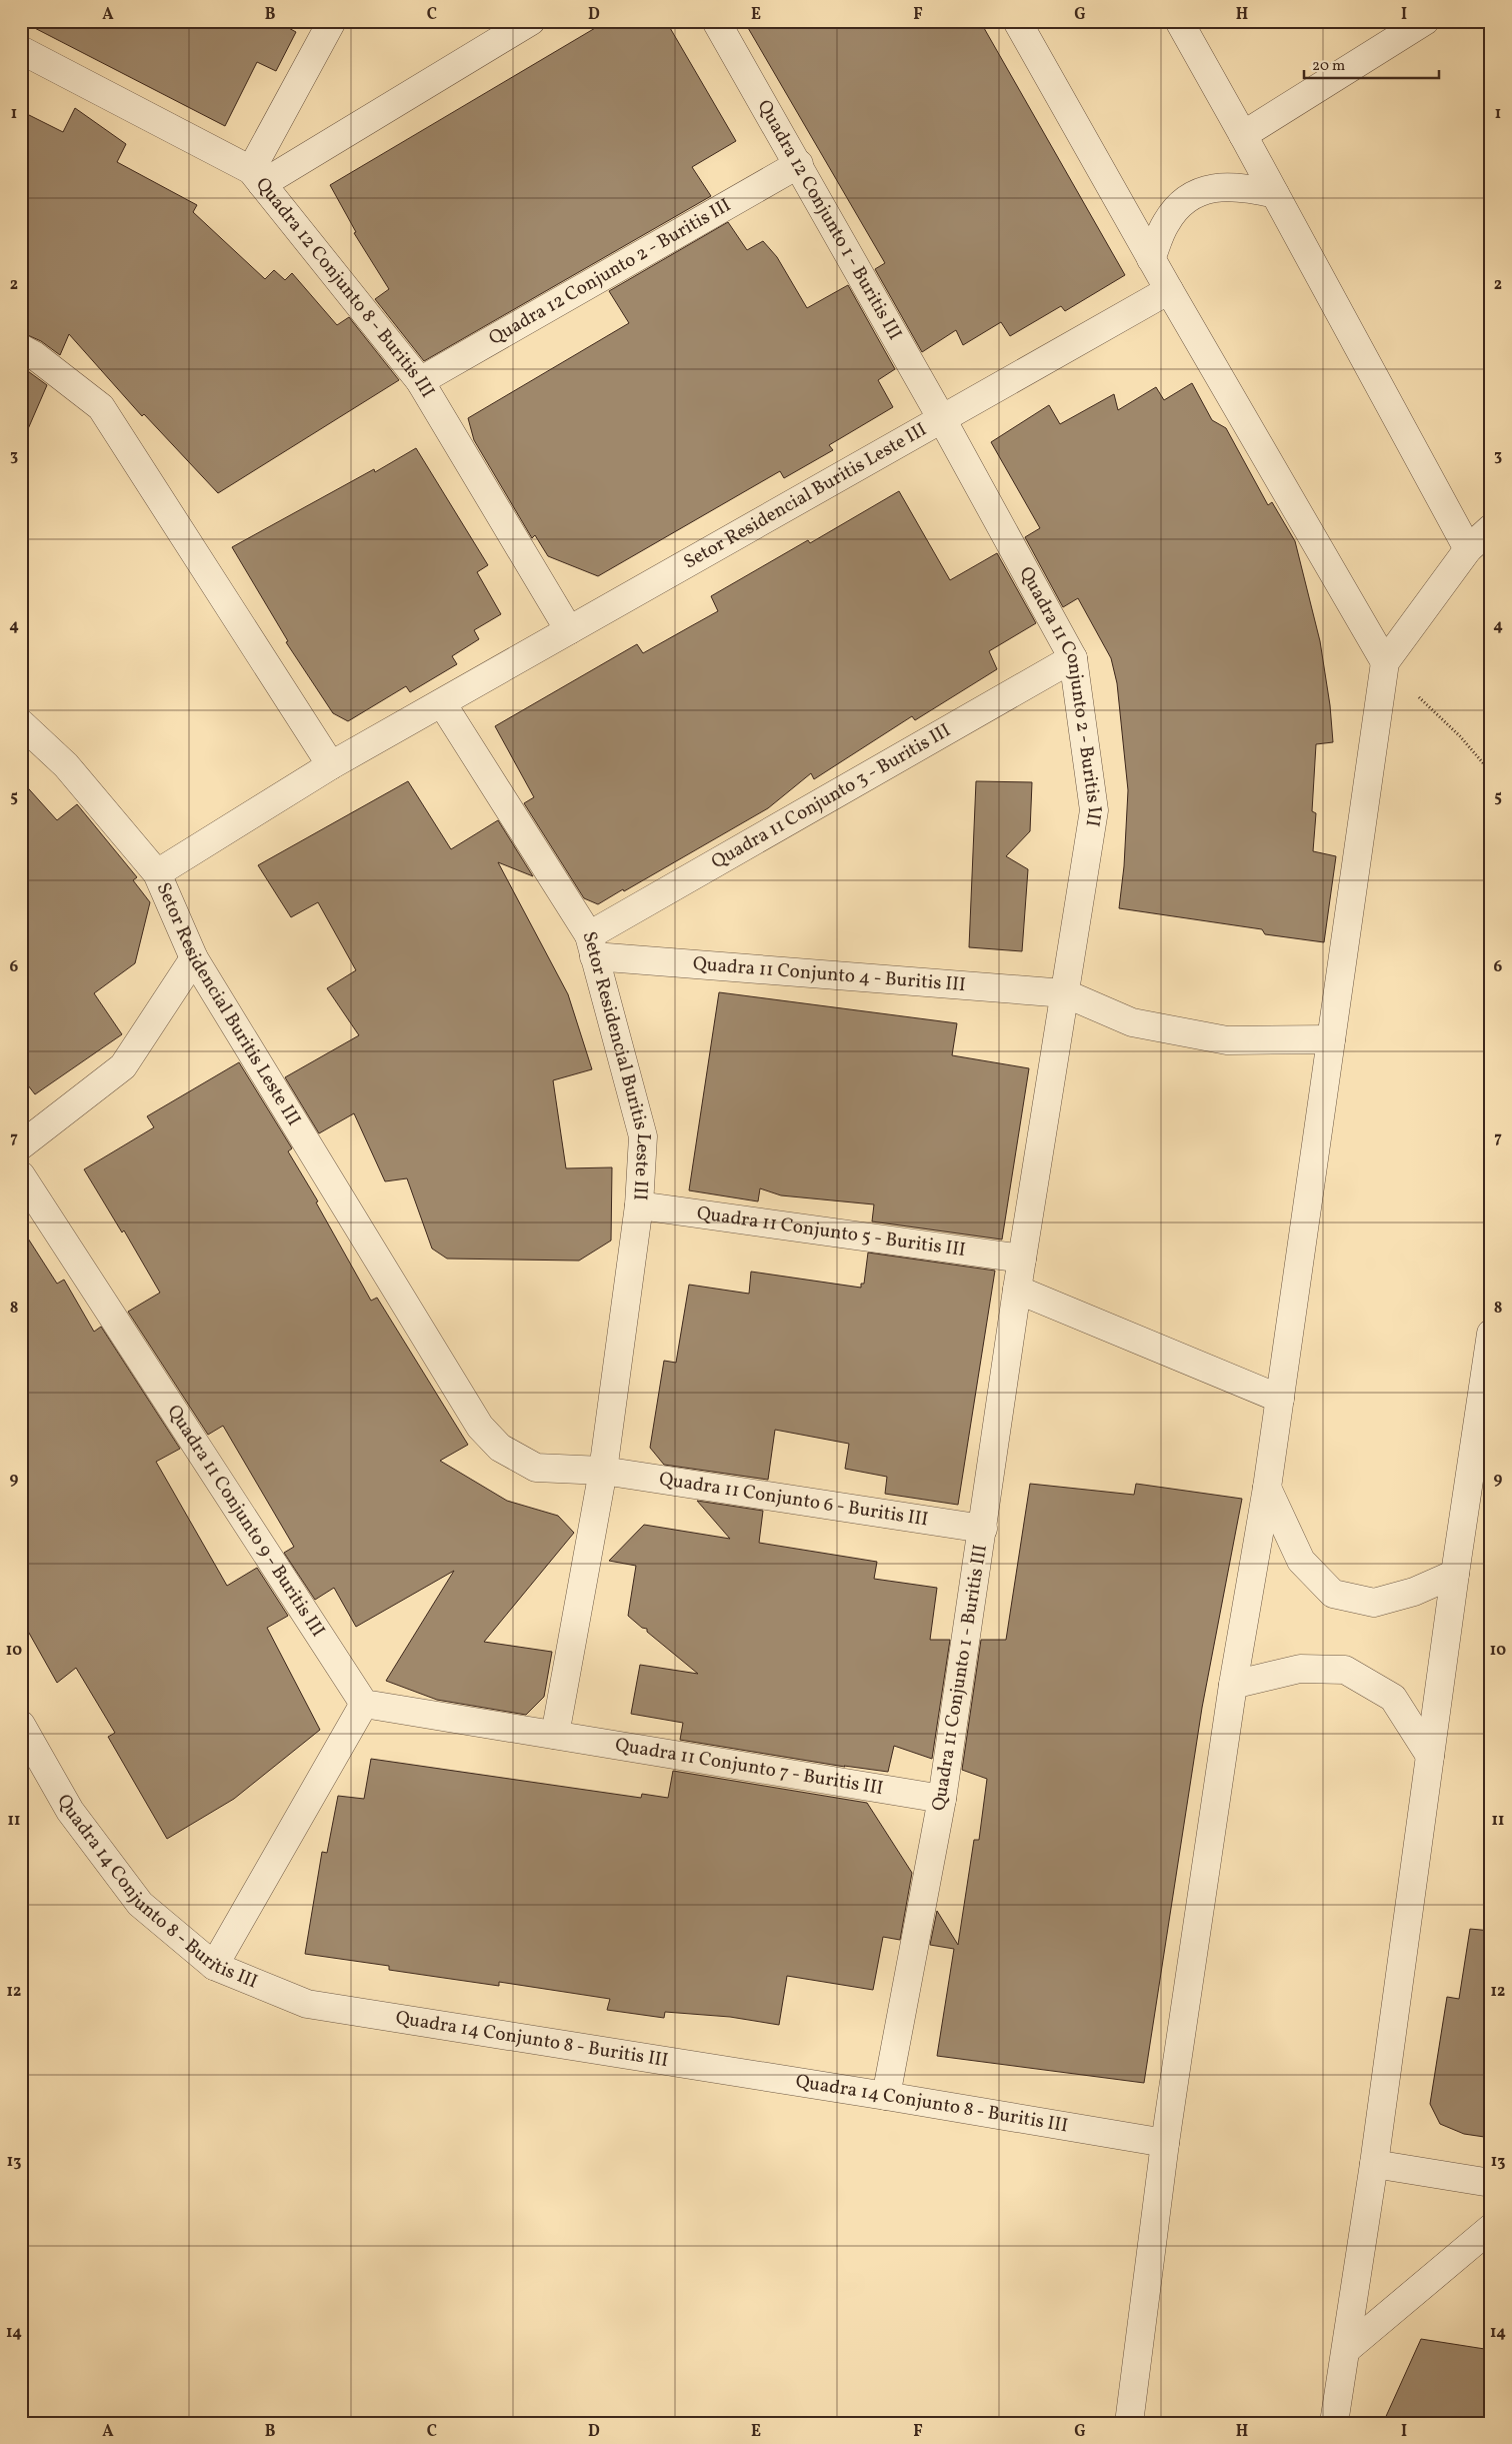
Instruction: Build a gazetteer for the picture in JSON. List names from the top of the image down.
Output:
{
  "streets": {
    "street": [
      "Quadra 12 Conjunto 1 - Buritis III",
      "Quadra 12 Conjunto 2 - Buritis III",
      "Quadra 12 Conjunto 8 - Buritis III",
      "Setor Residencial Buritis Leste III",
      "Quadra 11 Conjunto 2 - Buritis III",
      "Quadra 11 Conjunto 3 - Buritis III",
      "Quadra 11 Conjunto 4 - Buritis III",
      "Quadra 11 Conjunto 5 - Buritis III",
      "Quadra 11 Conjunto 6 - Buritis III",
      "Quadra 11 Conjunto 9 - Buritis III",
      "Quadra 11 Conjunto 1 - Buritis III",
      "Quadra 11 Conjunto 7 - Buritis III",
      "Quadra 14 Conjunto 8 - Buritis III"
    ]
  },
  "crossings": [
    ["Quadra 12 Conjunto 1 - Buritis III", "Quadra 12 Conjunto 2 - Buritis III"],
    ["Quadra 12 Conjunto 1 - Buritis III", "Setor Residencial Buritis Leste III"],
    ["Quadra 12 Conjunto 1 - Buritis III", "Quadra 11 Conjunto 2 - Buritis III"],
    ["Quadra 12 Conjunto 2 - Buritis III", "Quadra 12 Conjunto 8 - Buritis III"],
    ["Quadra 12 Conjunto 8 - Buritis III", "Setor Residencial Buritis Leste III"],
    ["Setor Residencial Buritis Leste III", "Quadra 11 Conjunto 2 - Buritis III"],
    ["Setor Residencial Buritis Leste III", "Quadra 11 Conjunto 3 - Buritis III"],
    ["Setor Residencial Buritis Leste III", "Quadra 11 Conjunto 4 - Buritis III"],
    ["Setor Residencial Buritis Leste III", "Quadra 11 Conjunto 5 - Buritis III"],
    ["Setor Residencial Buritis Leste III", "Quadra 11 Conjunto 6 - Buritis III"],
    ["Setor Residencial Buritis Leste III", "Quadra 11 Conjunto 7 - Buritis III"],
    ["Quadra 11 Conjunto 2 - Buritis III", "Quadra 11 Conjunto 3 - Buritis III"],
    ["Quadra 11 Conjunto 2 - Buritis III", "Quadra 11 Conjunto 4 - Buritis III"],
    ["Quadra 11 Conjunto 3 - Buritis III", "Quadra 11 Conjunto 4 - Buritis III"],
    ["Quadra 11 Conjunto 5 - Buritis III", "Quadra 11 Conjunto 1 - Buritis III"],
    ["Quadra 11 Conjunto 6 - Buritis III", "Quadra 11 Conjunto 1 - Buritis III"],
    ["Quadra 11 Conjunto 1 - Buritis III", "Quadra 11 Conjunto 7 - Buritis III"],
    ["Quadra 11 Conjunto 1 - Buritis III", "Quadra 14 Conjunto 8 - Buritis III"]
  ],
  "scale_bar": "20 m",
  "grid": {
    "columns": [
      "A",
      "B",
      "C",
      "D",
      "E",
      "F",
      "G",
      "H",
      "I"
    ],
    "rows": [
      "1",
      "2",
      "3",
      "4",
      "5",
      "6",
      "7",
      "8",
      "9",
      "10",
      "11",
      "12",
      "13",
      "14"
    ]
  }
}
